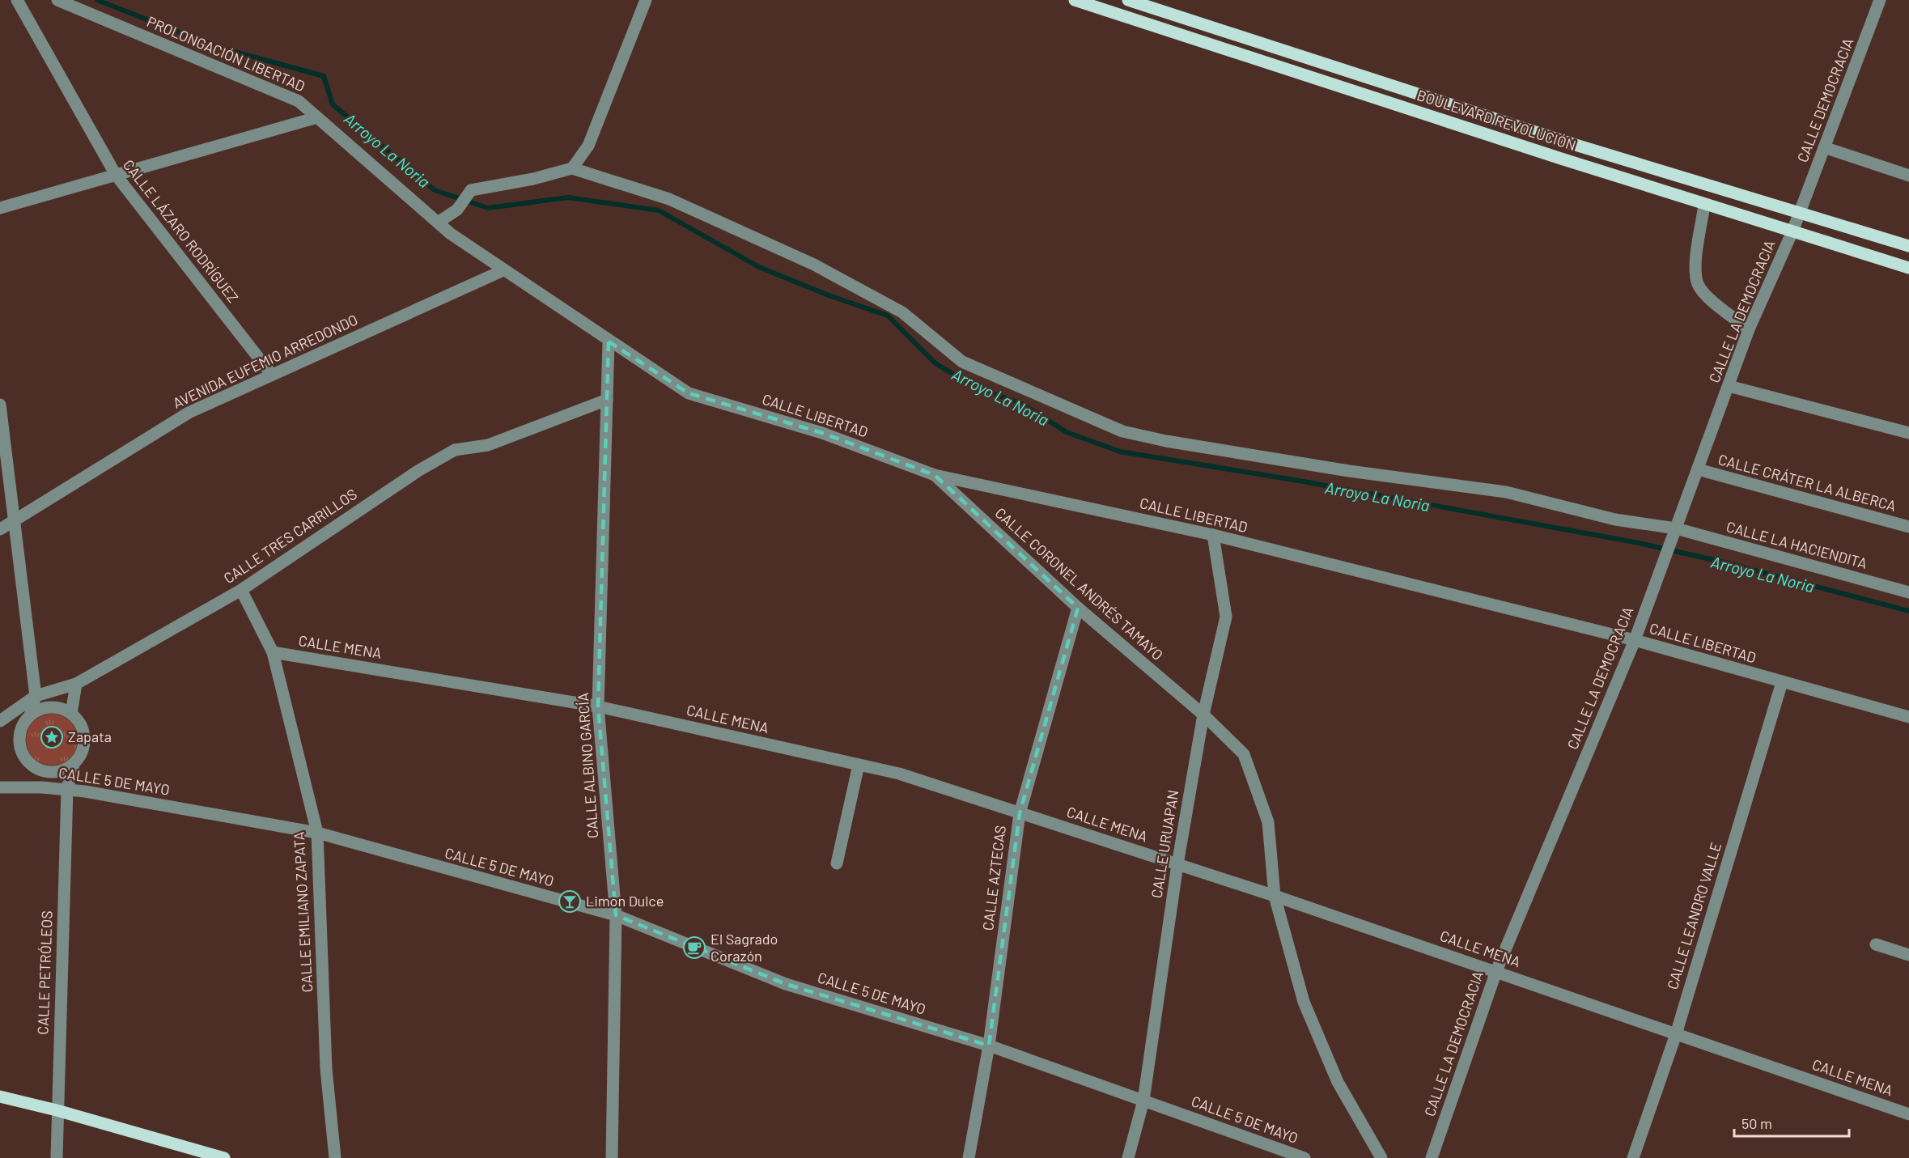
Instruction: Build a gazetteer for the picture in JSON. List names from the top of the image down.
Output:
{
  "streets": {
    "main road": ["BOULEVARD REVOLUCIÓN"],
    "street": [
      "PROLONGACIÓN LIBERTAD",
      "CALLE DEMOCRACIA",
      "CALLE LÁZARO RODRÍGUEZ",
      "CALLE LA DEMOCRACIA",
      "AVENIDA EUFEMIO ARREDONDO",
      "CALLE LIBERTAD",
      "CALLE CRÁTER LA ALBERCA",
      "CALLE TRES CARRILLOS",
      "CALLE LA HACIENDITA",
      "CALLE CORONEL ANDRÉS TAMAYO",
      "CALLE MENA",
      "CALLE ALBINO GARCÍA",
      "CALLE 5 DE MAYO",
      "CALLE URUAPAN",
      "CALLE AZTECAS",
      "CALLE EMILIANO ZAPATA",
      "CALLE LEANDRO VALLE",
      "CALLE PETRÓLEOS"
    ]
  },
  "crossings": [
    ["PROLONGACIÓN LIBERTAD", "AVENIDA EUFEMIO ARREDONDO"],
    ["PROLONGACIÓN LIBERTAD", "CALLE LIBERTAD"],
    ["CALLE DEMOCRACIA", "BOULEVARD REVOLUCIÓN"],
    ["CALLE DEMOCRACIA", "CALLE LA DEMOCRACIA"],
    ["BOULEVARD REVOLUCIÓN", "CALLE LA DEMOCRACIA"],
    ["CALLE LÁZARO RODRÍGUEZ", "AVENIDA EUFEMIO ARREDONDO"],
    ["CALLE LA DEMOCRACIA", "CALLE LIBERTAD"],
    ["CALLE LA DEMOCRACIA", "CALLE CRÁTER LA ALBERCA"],
    ["CALLE LA DEMOCRACIA", "CALLE LA HACIENDITA"],
    ["CALLE LA DEMOCRACIA", "CALLE MENA"],
    ["AVENIDA EUFEMIO ARREDONDO", "CALLE LIBERTAD"],
    ["CALLE LIBERTAD", "CALLE CORONEL ANDRÉS TAMAYO"],
    ["CALLE LIBERTAD", "CALLE ALBINO GARCÍA"],
    ["CALLE LIBERTAD", "CALLE URUAPAN"],
    ["CALLE LIBERTAD", "CALLE LEANDRO VALLE"],
    ["CALLE TRES CARRILLOS", "CALLE ALBINO GARCÍA"],
    ["CALLE TRES CARRILLOS", "CALLE EMILIANO ZAPATA"],
    ["CALLE CORONEL ANDRÉS TAMAYO", "CALLE MENA"],
    ["CALLE CORONEL ANDRÉS TAMAYO", "CALLE URUAPAN"],
    ["CALLE CORONEL ANDRÉS TAMAYO", "CALLE AZTECAS"],
    ["CALLE MENA", "CALLE ALBINO GARCÍA"],
    ["CALLE MENA", "CALLE URUAPAN"],
    ["CALLE MENA", "CALLE AZTECAS"],
    ["CALLE MENA", "CALLE EMILIANO ZAPATA"],
    ["CALLE MENA", "CALLE LEANDRO VALLE"],
    ["CALLE ALBINO GARCÍA", "CALLE 5 DE MAYO"],
    ["CALLE 5 DE MAYO", "CALLE URUAPAN"],
    ["CALLE 5 DE MAYO", "CALLE AZTECAS"],
    ["CALLE 5 DE MAYO", "CALLE EMILIANO ZAPATA"],
    ["CALLE 5 DE MAYO", "CALLE PETRÓLEOS"]
  ],
  "water": ["Arroyo La Noria"],
  "places": {
    "place": ["Zapata"],
    "bar": ["Limon Dulce"],
    "cafe": ["El Sagrado Corazón"]
  },
  "scale_bar": "50 m"
}
